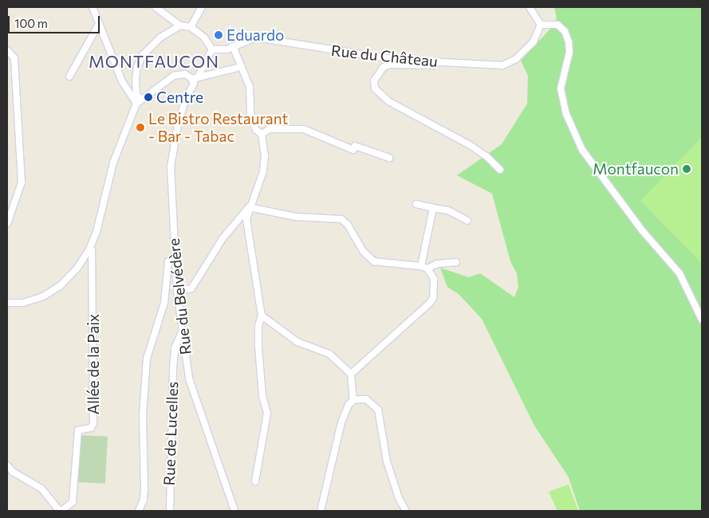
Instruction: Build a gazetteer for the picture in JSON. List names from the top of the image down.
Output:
{
  "streets": {
    "street": [
      "Rue du Château",
      "Rue du Belvédère",
      "Allée de la Paix",
      "Rue de Lucelles"
    ]
  },
  "crossings": [
    ["Rue du Château", "Rue du Belvédère"],
    ["Rue du Belvédère", "Rue de Lucelles"]
  ],
  "districts": ["MONTFAUCON"],
  "places": [
    "Eduardo",
    "Centre",
    "Le Bistro Restaurant - Bar - Tabac",
    "Montfaucon"
  ],
  "scale_bar": "100 m"
}
